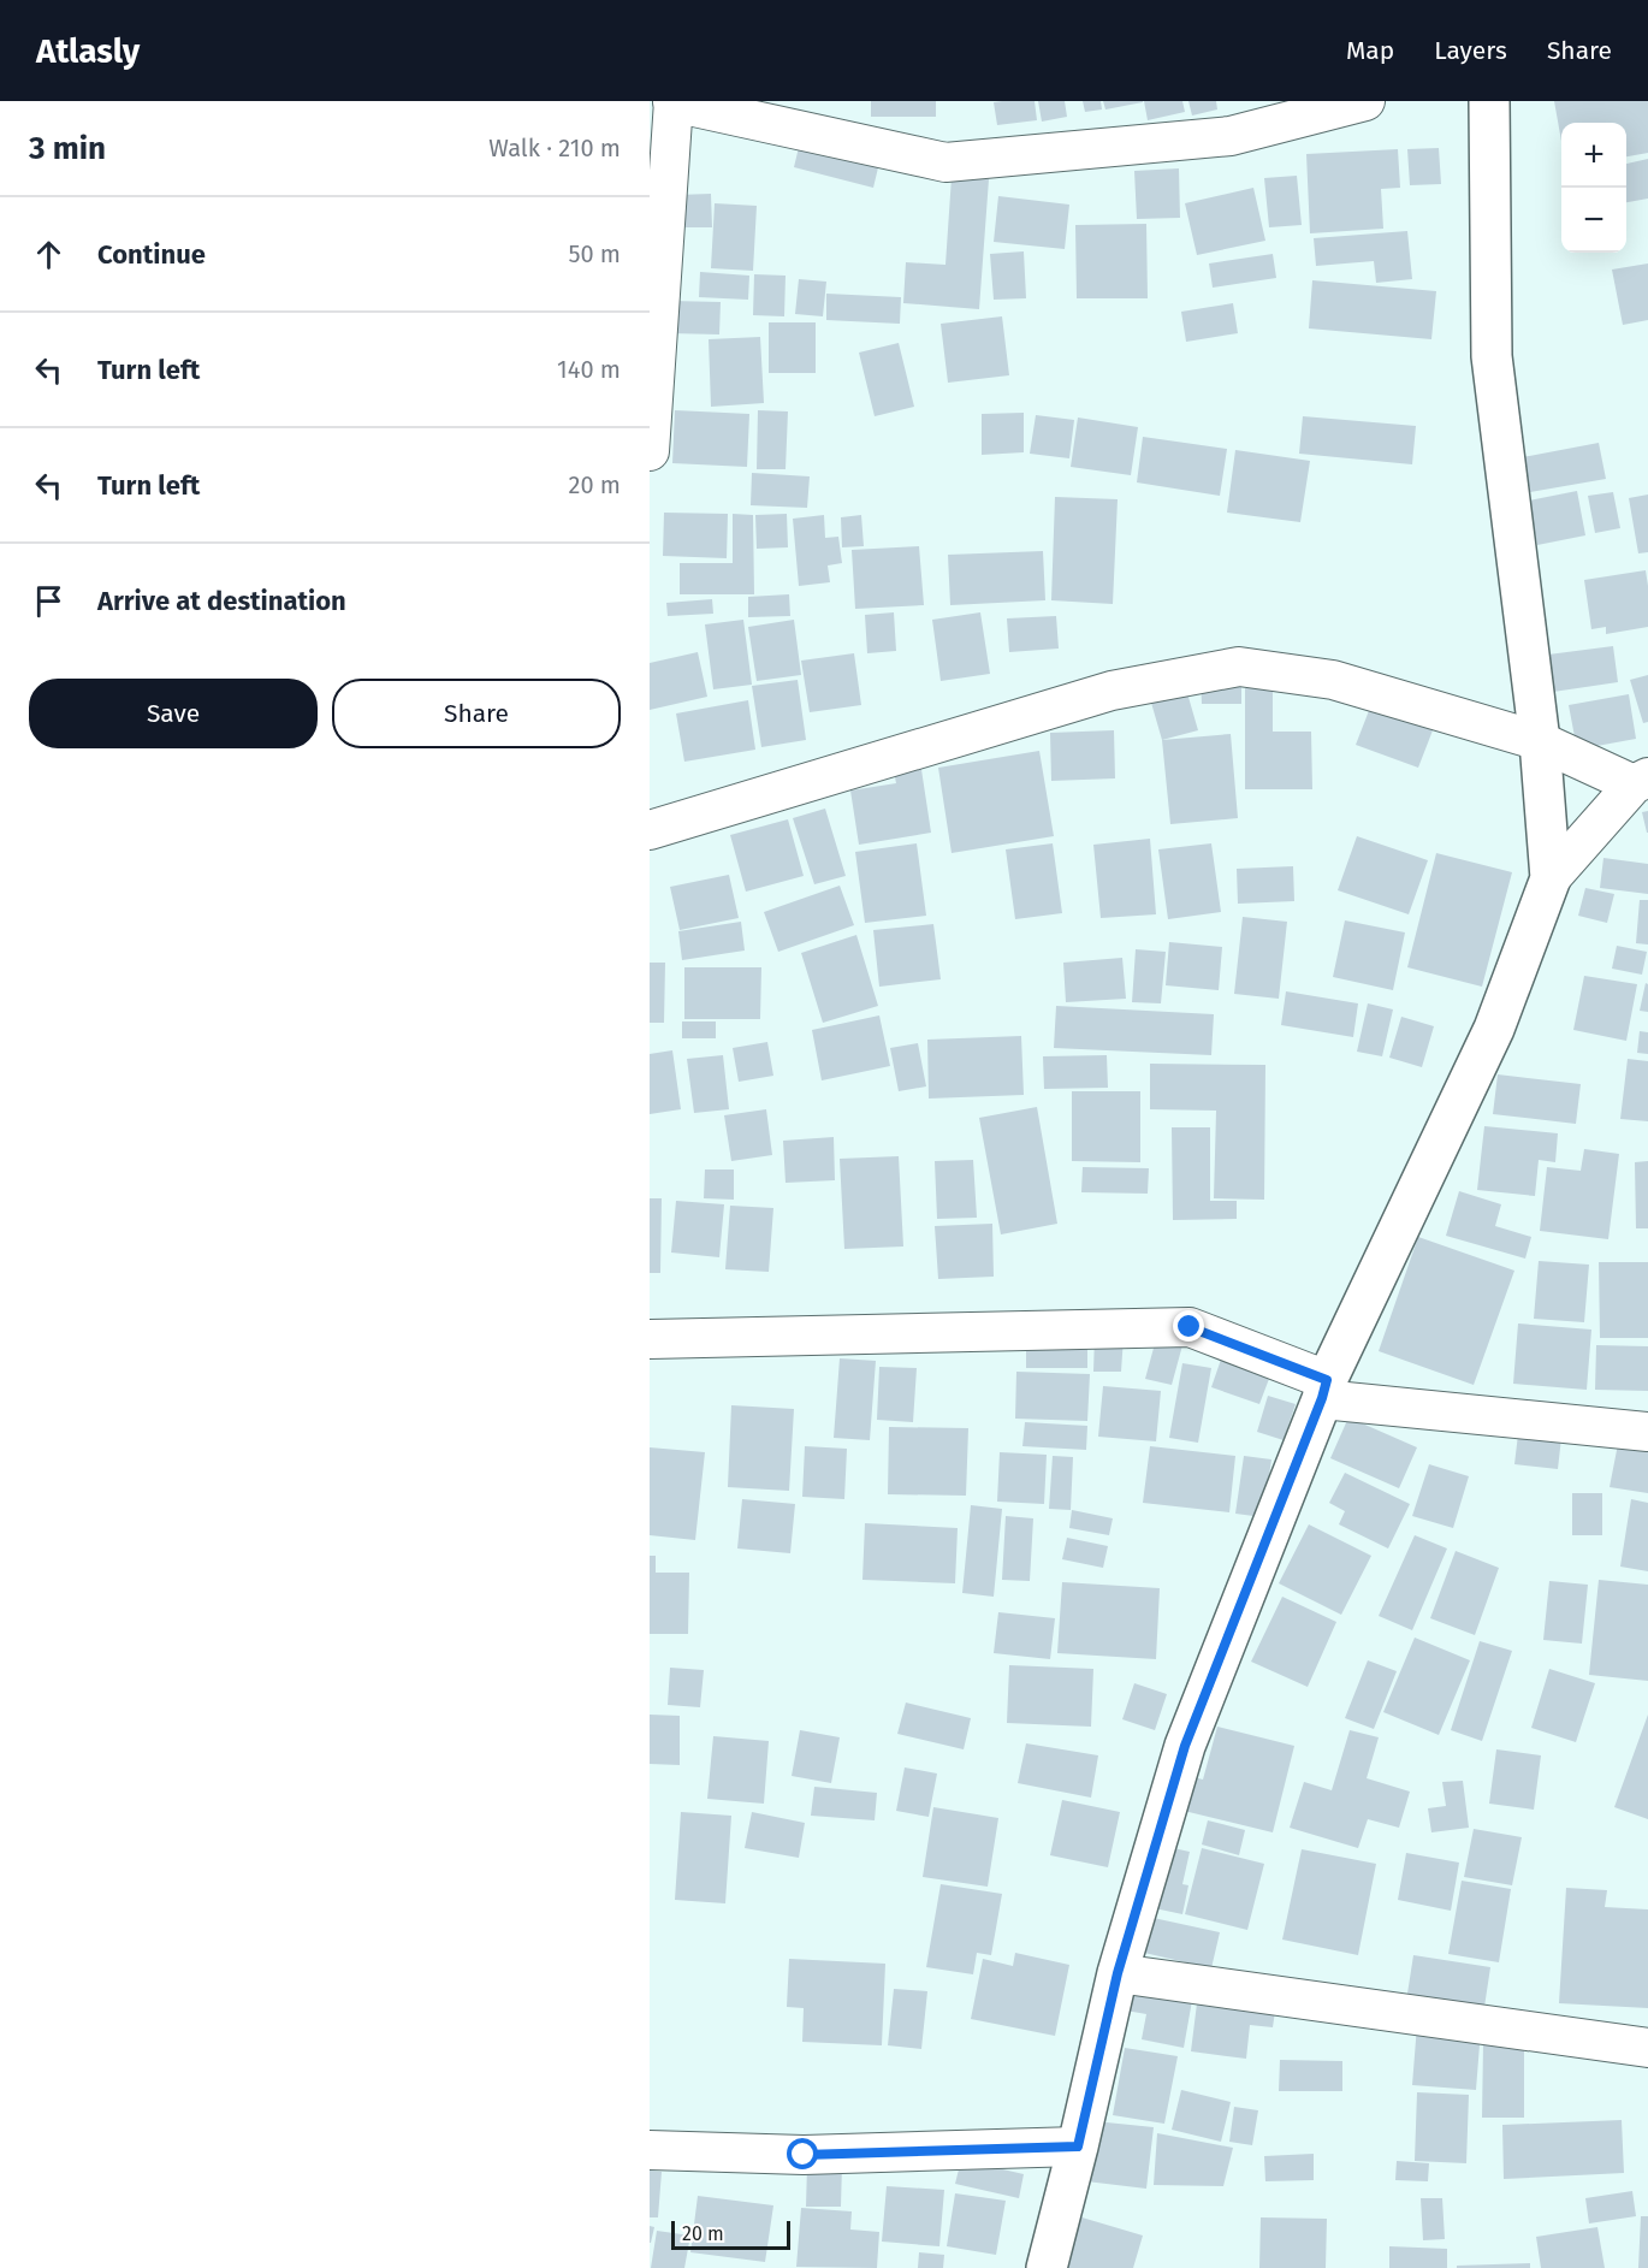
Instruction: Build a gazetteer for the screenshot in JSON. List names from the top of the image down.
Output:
{
  "scale_bar": "20 m",
  "page": {
    "header": "Atlasly",
    "nav": ["Map", "Layers", "Share"],
    "heading": ["3 min", "Walk · 210 m"],
    "map_buttons": ["+", "−"],
    "list": [
      ["Continue", "50 m"],
      ["Turn left", "140 m"],
      ["Turn left", "20 m"],
      "Arrive at destination"
    ],
    "buttons": ["Save", "Share"],
    "scale": "20 m"
  }
}
